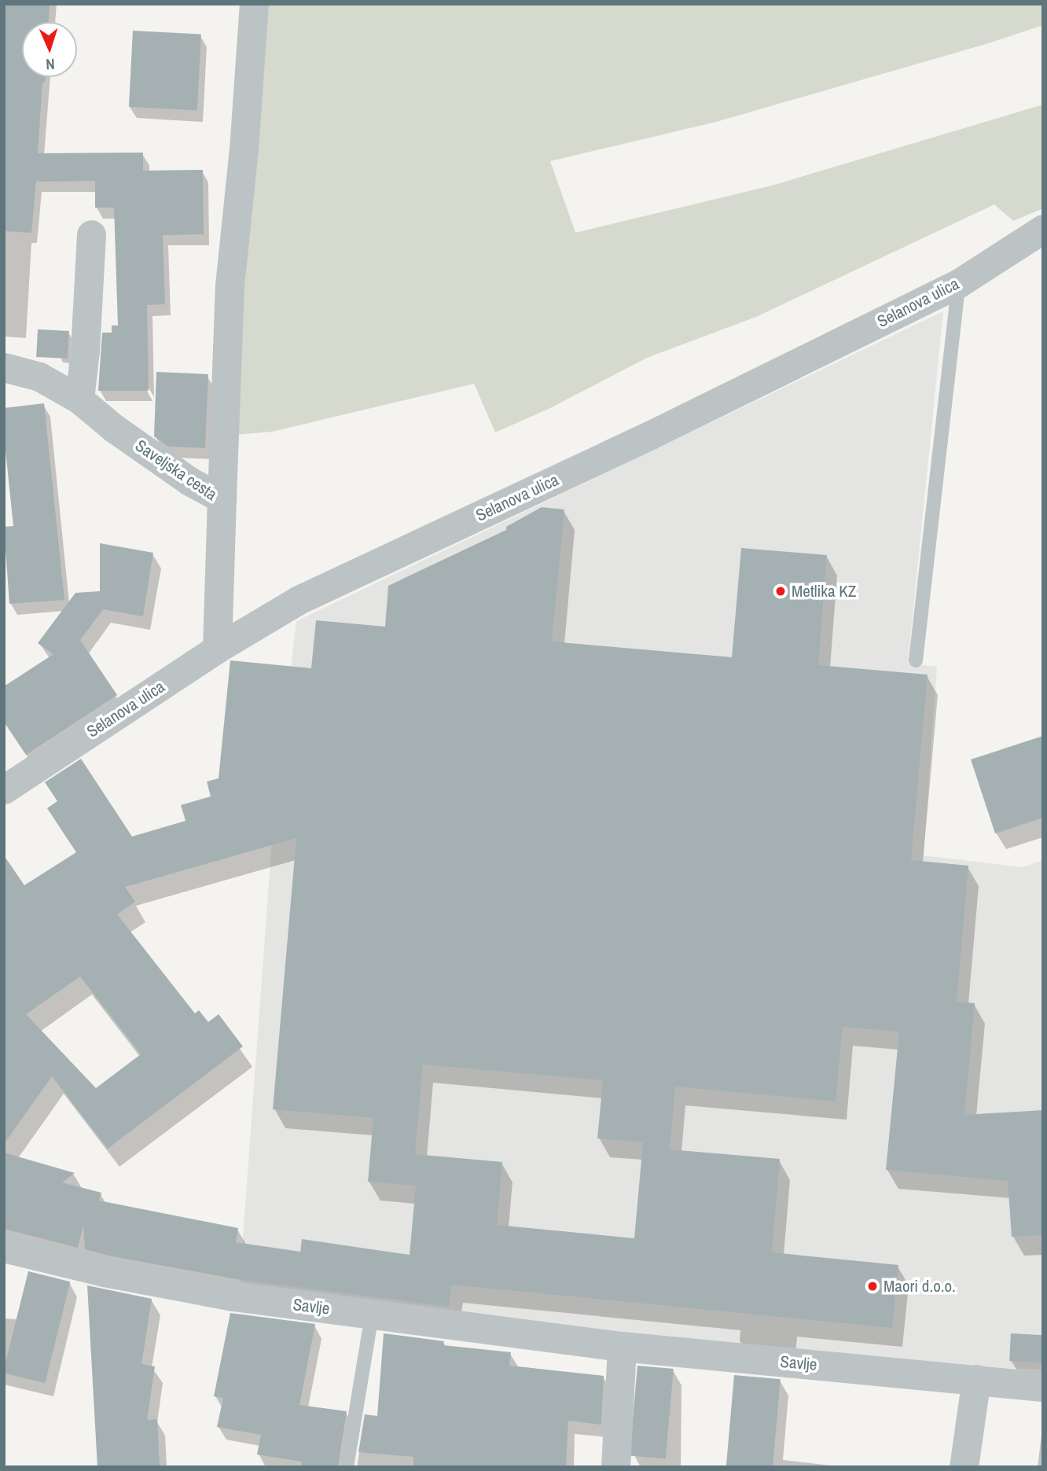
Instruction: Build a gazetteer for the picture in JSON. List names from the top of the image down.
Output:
{
  "streets": {
    "street": ["Selanova ulica", "Saveljska cesta", "Savlje"]
  },
  "crossings": [
    ["Selanova ulica", "Saveljska cesta"]
  ],
  "places": ["Metlika KZ", "Maori d.o.o."],
  "north": "bottom"
}
